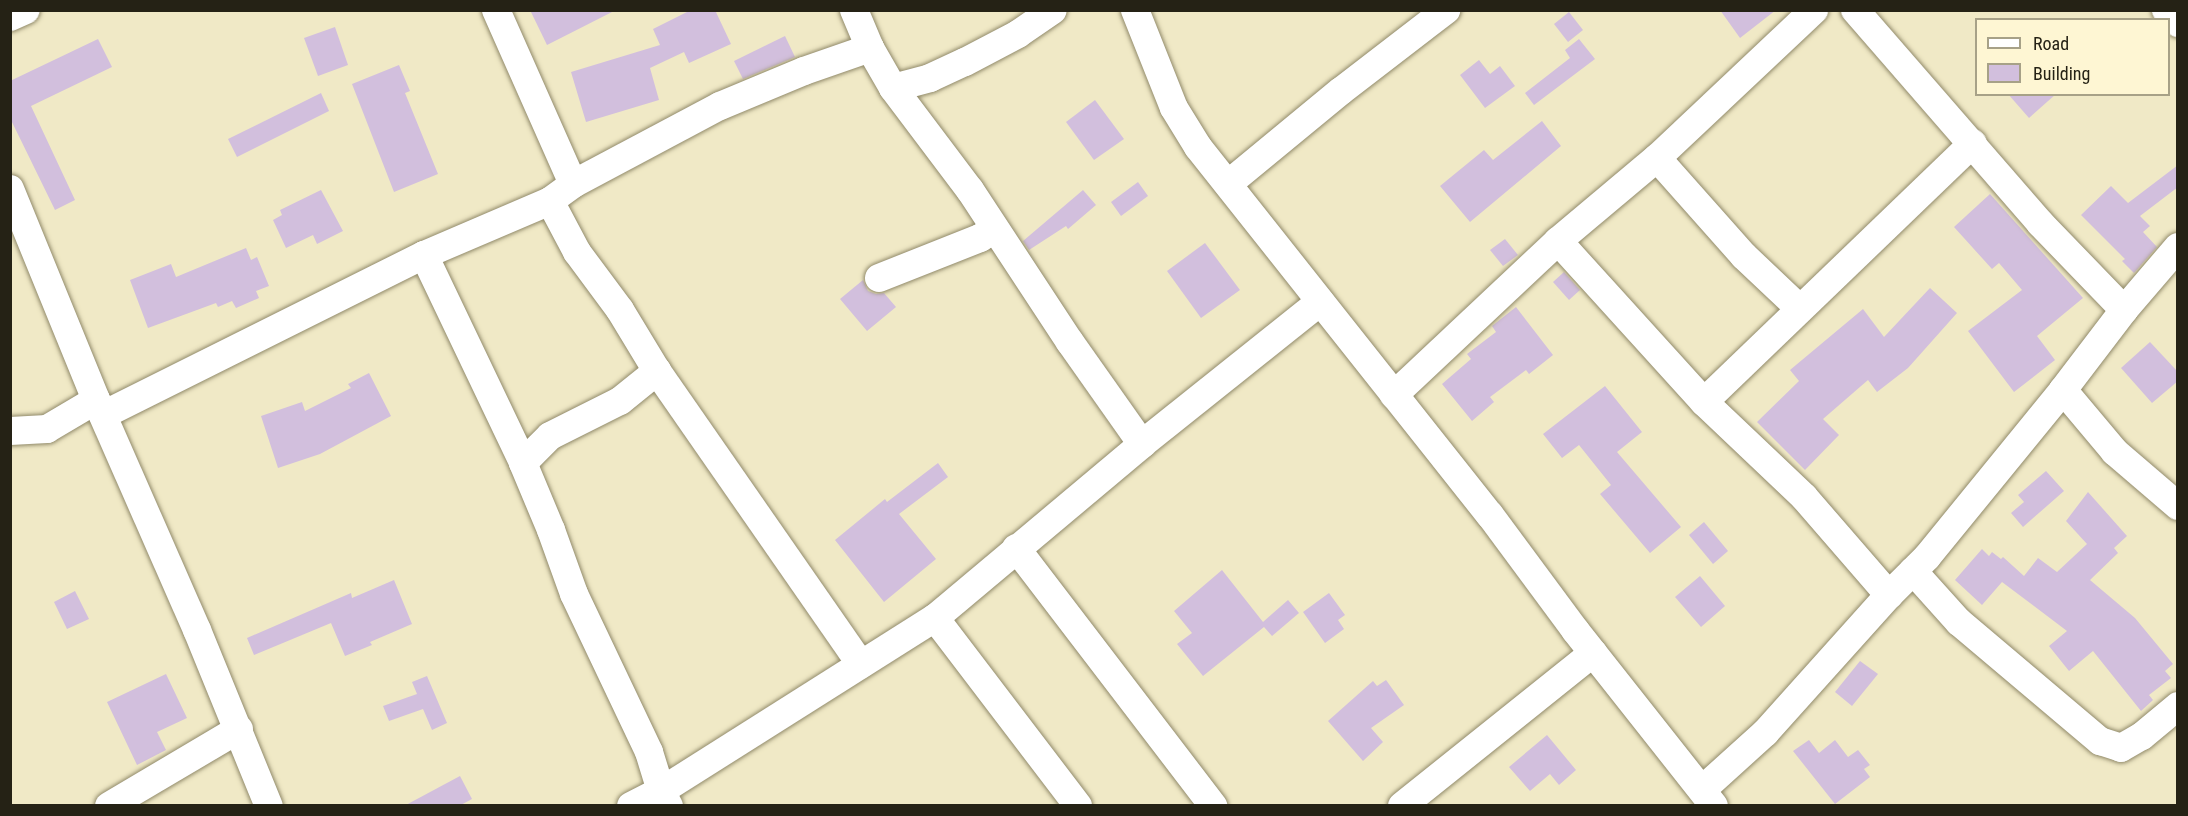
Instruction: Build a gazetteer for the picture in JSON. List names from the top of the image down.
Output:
{
  "legend": ["Road", "Building"]
}
